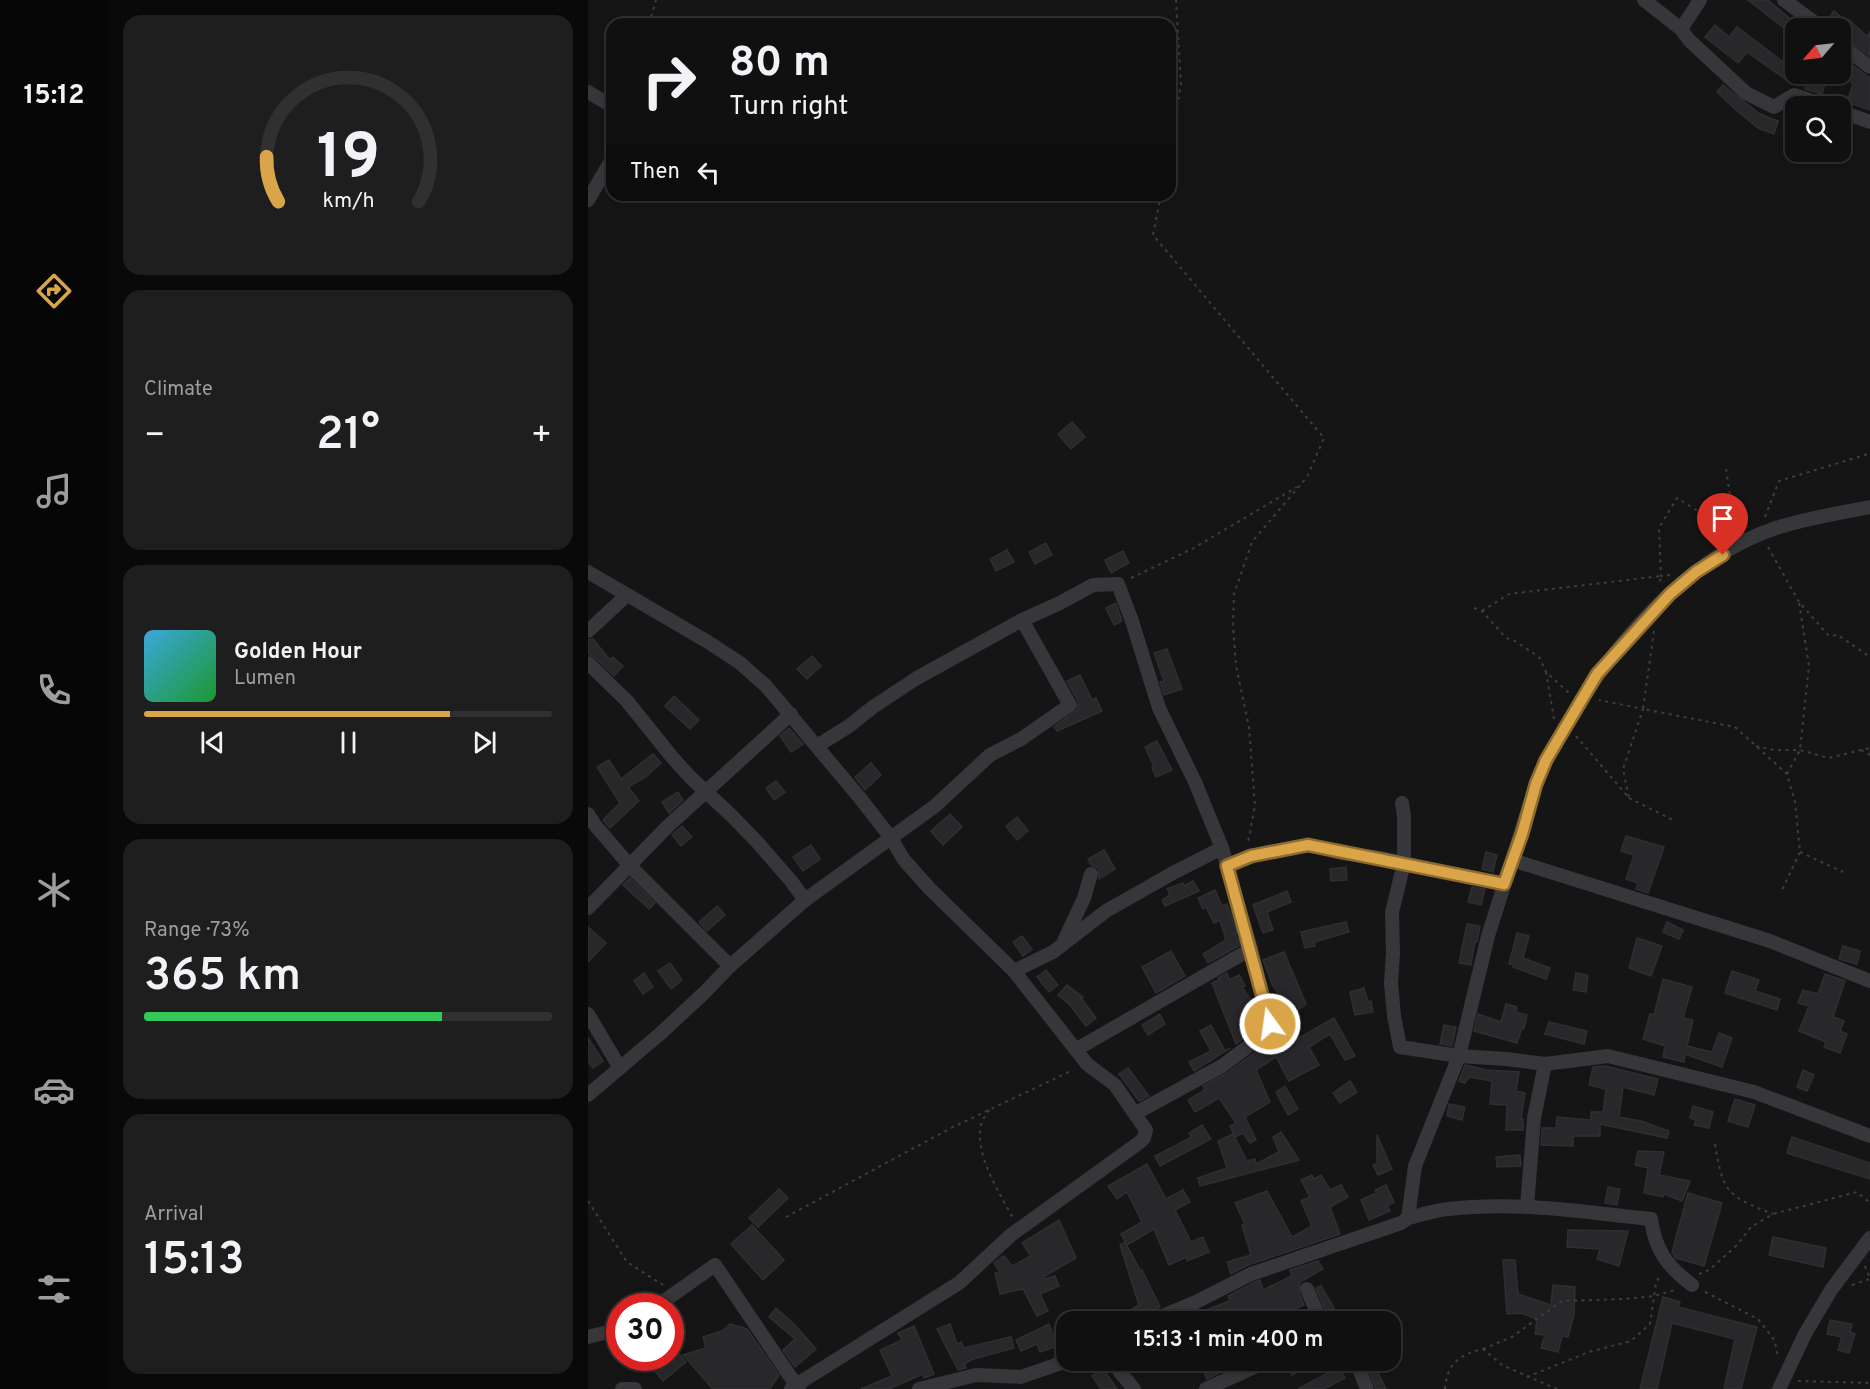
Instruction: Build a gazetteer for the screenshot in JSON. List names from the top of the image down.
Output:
{
  "north": "bottom left",
  "page": {
    "tabs": "15:12",
    "turn": ["80 m", "Turn right"],
    "then": "Then",
    "tile": [
      "Climate",
      ["Range · 73%", "365 km"],
      ["Arrival", "15:13"]
    ],
    "heat": ["−", "21°", "+"],
    "song": ["Golden Hour", "Lumen"],
    "limit": "30",
    "trip": "15:13 · 1 min · 400 m",
    "gauge": ["19", "km/h"]
  }
}
